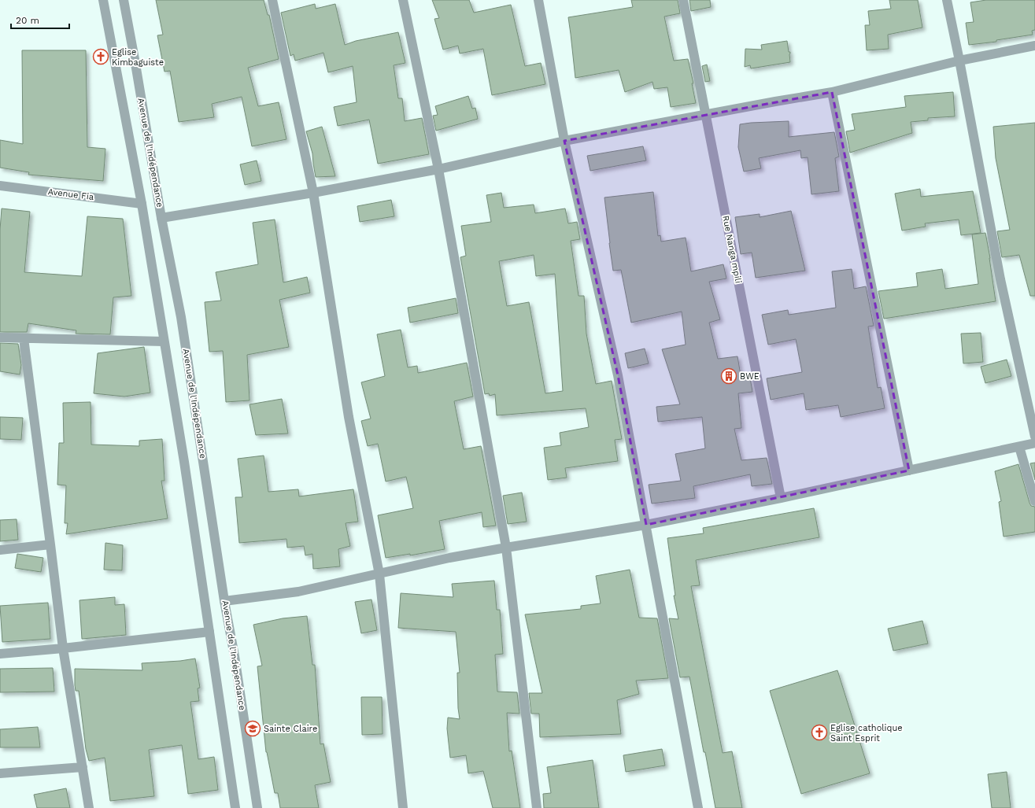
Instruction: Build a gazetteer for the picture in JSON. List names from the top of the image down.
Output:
{
  "streets": {
    "street": ["Avenue de l'Indépendance", "Avenue Fia", "Rue Nanga mpili"]
  },
  "crossings": [
    ["Avenue de l'Indépendance", "Avenue Fia"]
  ],
  "places": {
    "church": ["Eglise Kimbaguiste", "Eglise catholique Saint Esprit"],
    "building": ["BWE"],
    "school or university": ["Sainte Claire"]
  },
  "scale_bar": "20 m"
}
